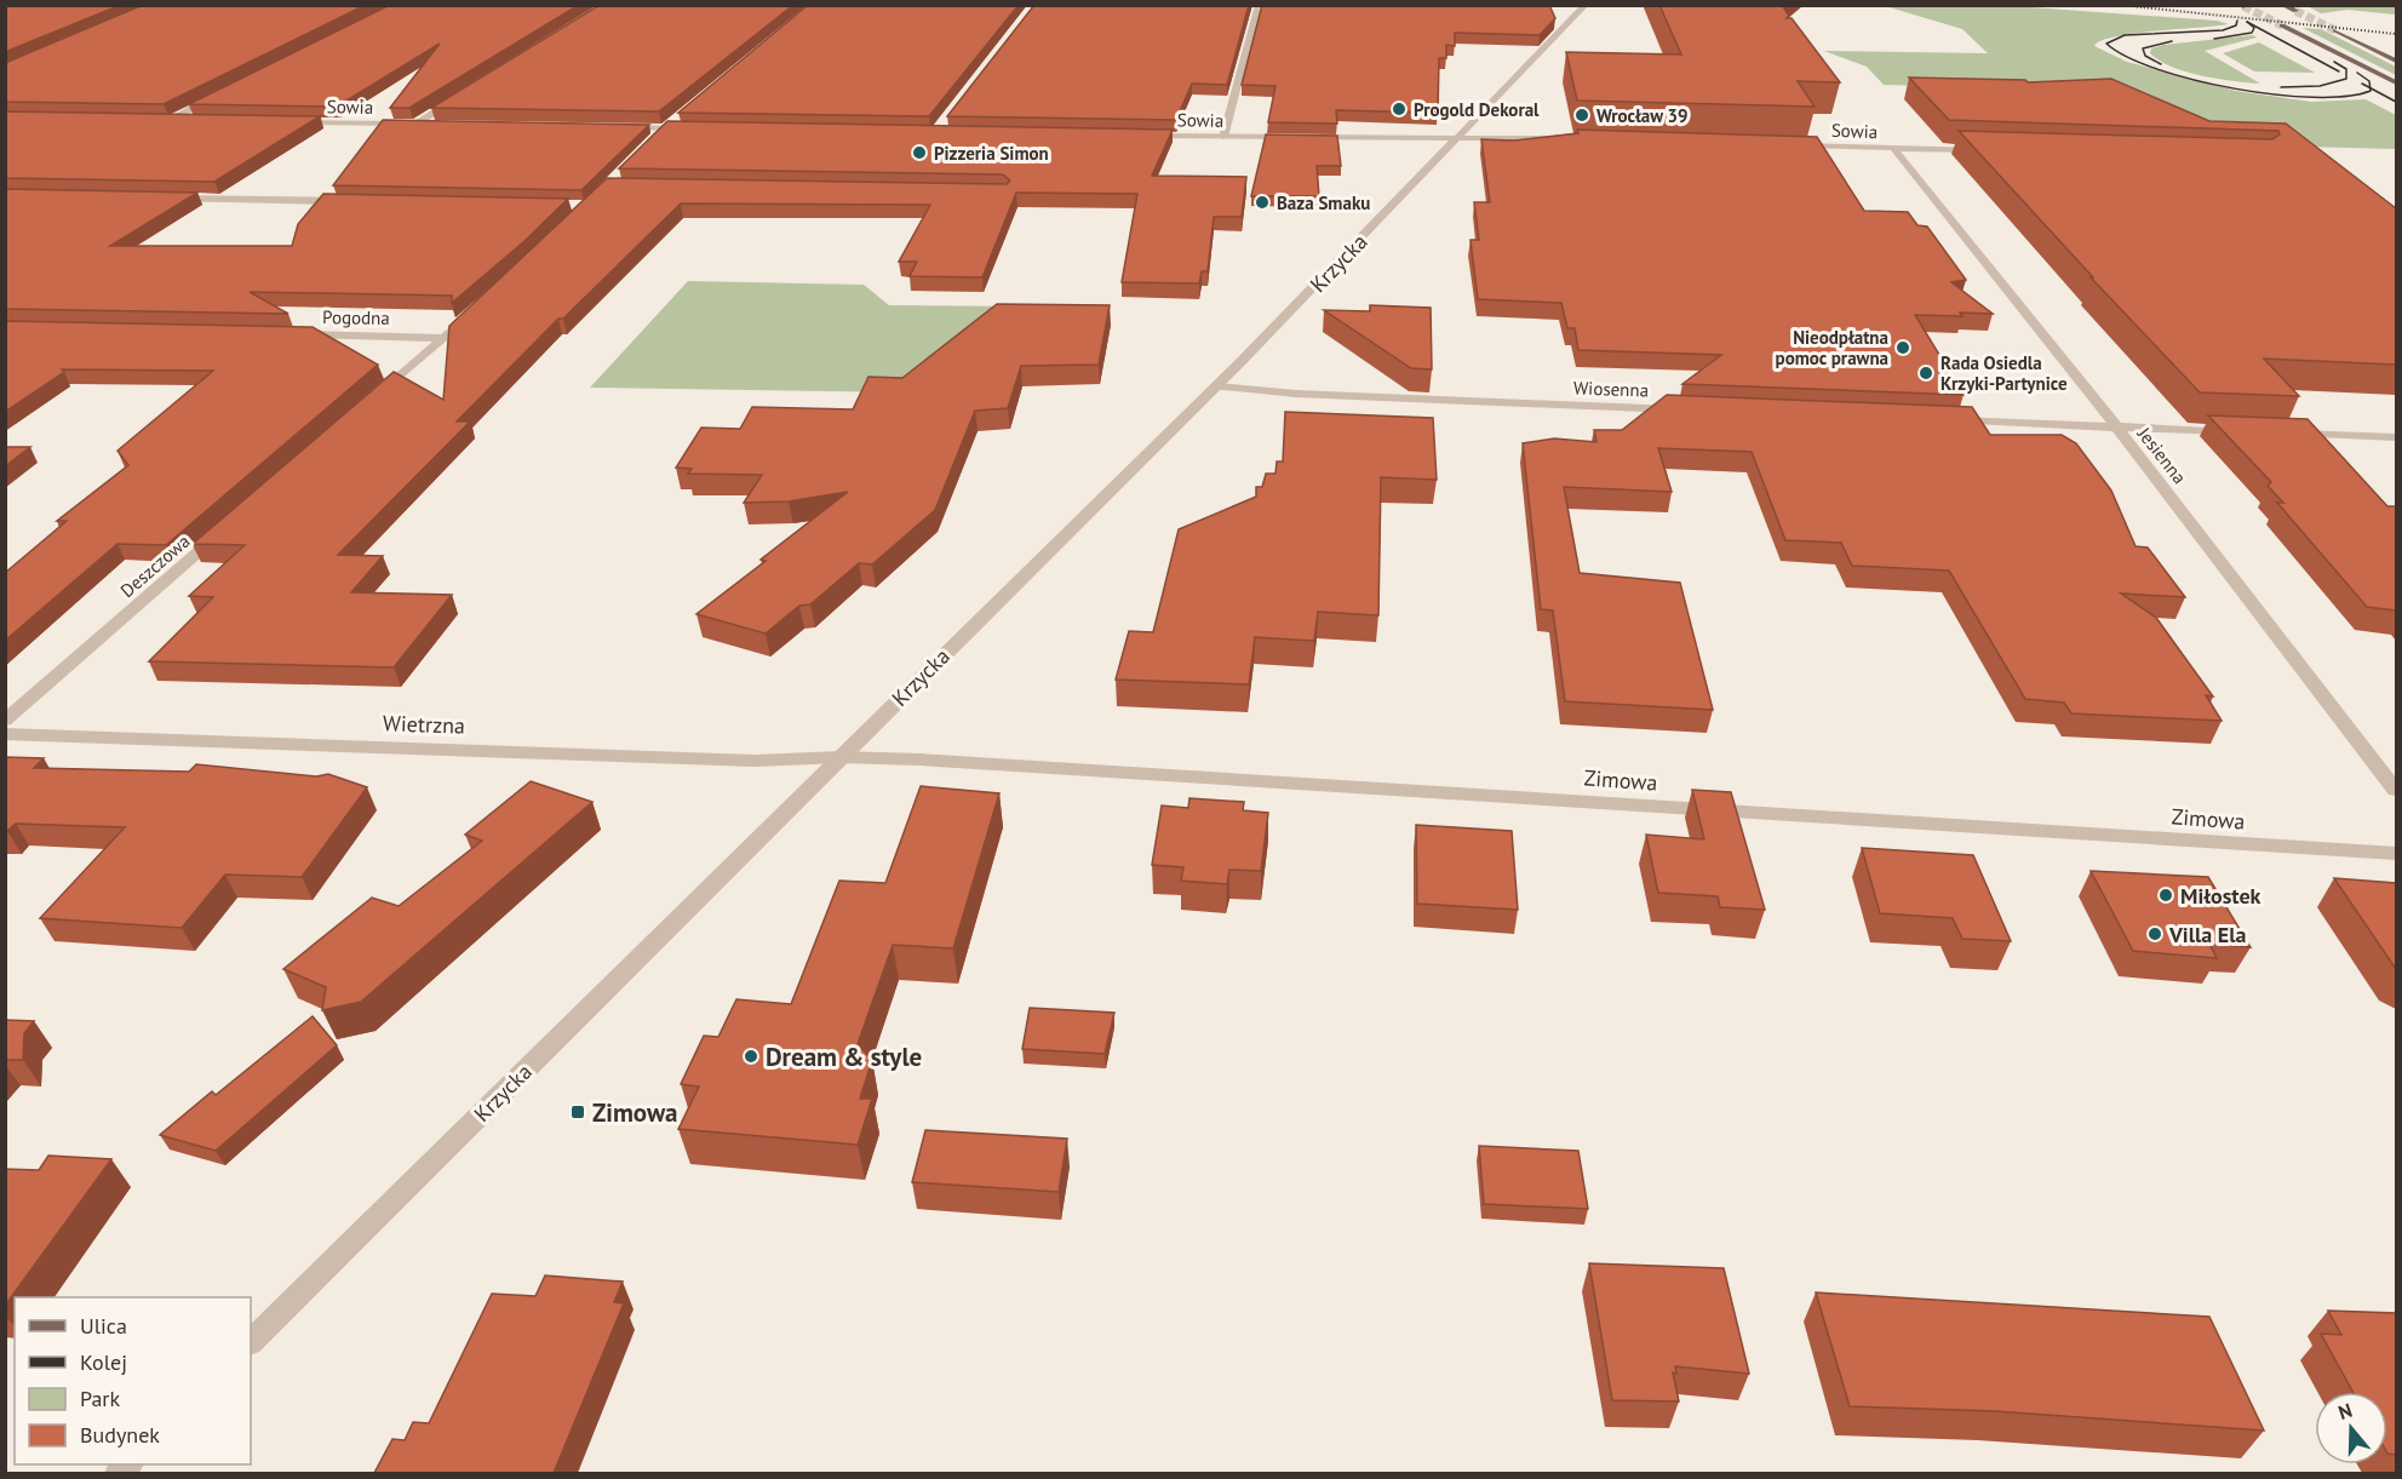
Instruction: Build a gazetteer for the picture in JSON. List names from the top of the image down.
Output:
{
  "streets": {
    "street": [
      "Sowia",
      "Krzycka",
      "Pogodna",
      "Wiosenna",
      "Jesienna",
      "Deszczowa",
      "Wietrzna",
      "Zimowa"
    ]
  },
  "crossings": [
    ["Sowia", "Krzycka"],
    ["Sowia", "Jesienna"],
    ["Krzycka", "Wiosenna"],
    ["Krzycka", "Wietrzna"],
    ["Krzycka", "Zimowa"],
    ["Wietrzna", "Zimowa"]
  ],
  "places": {
    "other": [
      "Progold Dekoral",
      "Wrocław 39",
      "Pizzeria Simon",
      "Baza Smaku",
      "Nieodpłatna pomoc prawna",
      "Rada Osiedla Krzyki-Partynice",
      "Miłostek",
      "Villa Ela",
      "Dream & style"
    ],
    "transit": ["Zimowa"]
  },
  "legend": [
    "Ulica",
    "Kolej",
    "Park",
    "Budynek"
  ],
  "north": "top"
}
